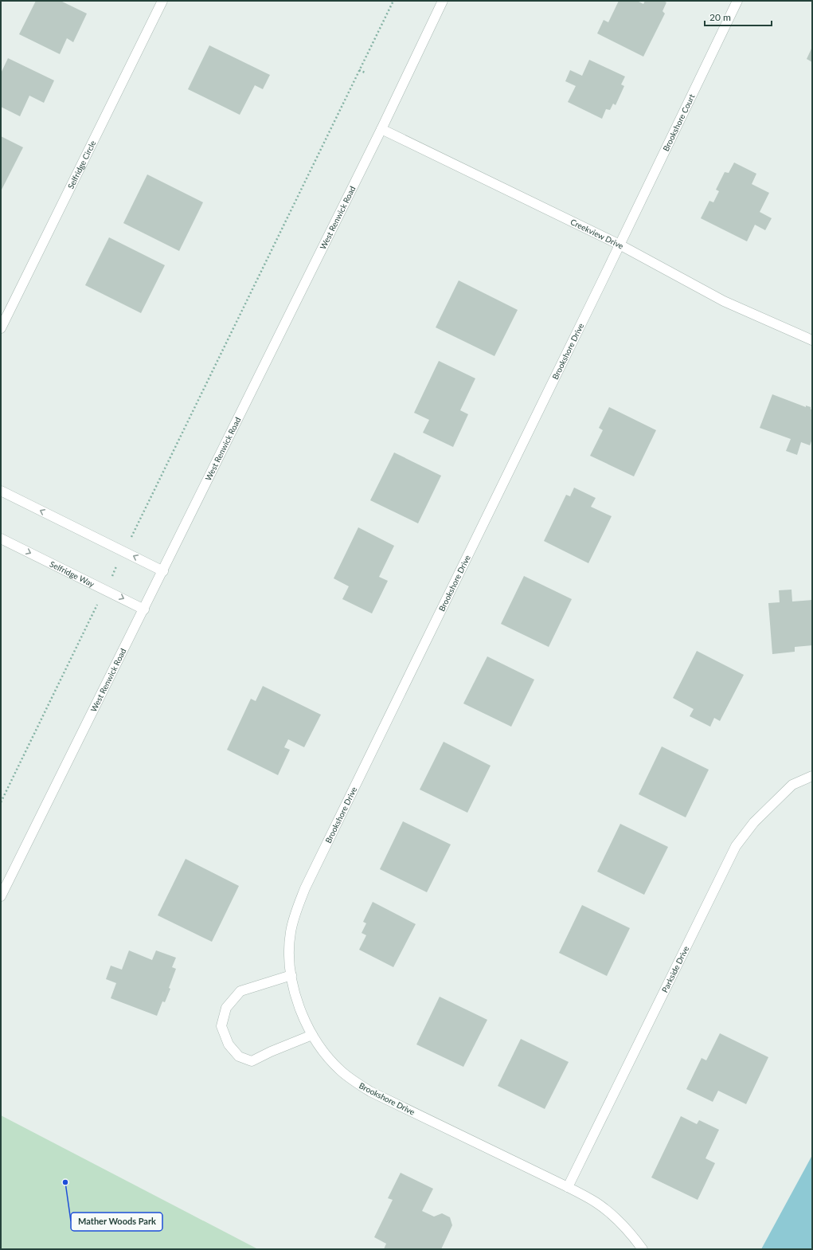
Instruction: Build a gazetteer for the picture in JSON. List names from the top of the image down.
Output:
{
  "streets": {
    "street": [
      "Brookshore Court",
      "Selfridge Circle",
      "West Renwick Road",
      "Creekview Drive",
      "Brookshore Drive",
      "Selfridge Way",
      "Parkside Drive"
    ]
  },
  "crossings": [
    ["Brookshore Court", "Creekview Drive"],
    ["Brookshore Court", "Brookshore Drive"],
    ["West Renwick Road", "Creekview Drive"],
    ["West Renwick Road", "Selfridge Way"],
    ["Creekview Drive", "Brookshore Drive"],
    ["Brookshore Drive", "Parkside Drive"]
  ],
  "places": ["Mather Woods Park"],
  "scale_bar": "20 m"
}
